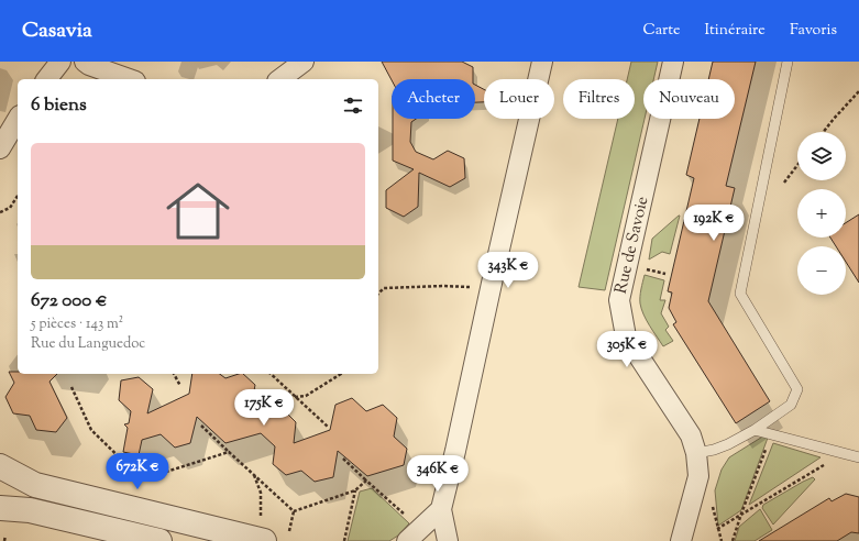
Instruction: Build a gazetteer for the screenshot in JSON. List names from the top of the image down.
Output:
{
  "streets": {
    "street": ["Rue de Savoie"]
  },
  "page": {
    "header": "Casavia",
    "nav": ["Carte", "Itinéraire", "Favoris"],
    "chip": [
      "Acheter",
      "Louer",
      "Filtres",
      "Nouveau"
    ],
    "heading": "6 biens",
    "map_buttons": ["+", "−"],
    "list": [
      {
        "name": "672 000 €",
        "note": "5 pièces · 143 m² · Rue du Languedoc"
      }
    ],
    "price": [
      "192K €",
      "343K €",
      "305K €",
      "175K €",
      "672K €",
      "346K €"
    ]
  }
}
